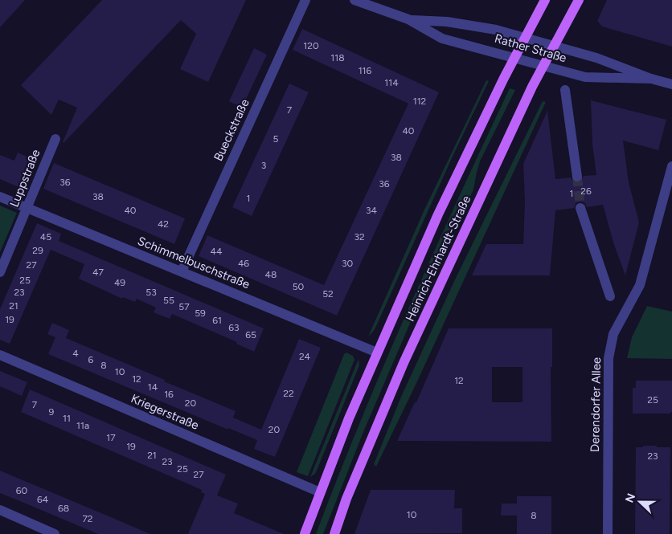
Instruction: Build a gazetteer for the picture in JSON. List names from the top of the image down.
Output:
{
  "streets": {
    "main road": ["Heinrich-Ehrhardt-Straße"],
    "street": [
      "Rather Straße",
      "Bueckstraße",
      "Luppstraße",
      "Schimmelbuschstraße",
      "Derendorfer Allee",
      "Kriegerstraße"
    ]
  },
  "crossings": [
    ["Rather Straße", "Heinrich-Ehrhardt-Straße"],
    ["Bueckstraße", "Schimmelbuschstraße"],
    ["Luppstraße", "Schimmelbuschstraße"],
    ["Heinrich-Ehrhardt-Straße", "Schimmelbuschstraße"],
    ["Heinrich-Ehrhardt-Straße", "Kriegerstraße"]
  ],
  "house_numbers": [
    "120",
    "118",
    "116",
    "114",
    "112",
    "7",
    "40",
    "5",
    "38",
    "3",
    "36",
    "36",
    "26",
    "1",
    "38",
    "1",
    "40",
    "34",
    "42",
    "45",
    "32",
    "29",
    "44",
    "46",
    "30",
    "27",
    "47",
    "48",
    "25",
    "49",
    "50",
    "23",
    "53",
    "52",
    "55",
    "21",
    "57",
    "59",
    "19",
    "61",
    "63",
    "65",
    "4",
    "24",
    "6",
    "8",
    "10",
    "12",
    "12",
    "14",
    "22",
    "16",
    "25",
    "20",
    "7",
    "9",
    "11",
    "11a",
    "20",
    "17",
    "19",
    "21",
    "23",
    "23",
    "25",
    "27",
    "60",
    "64",
    "68",
    "10",
    "8",
    "72"
  ],
  "north": "left"
}
